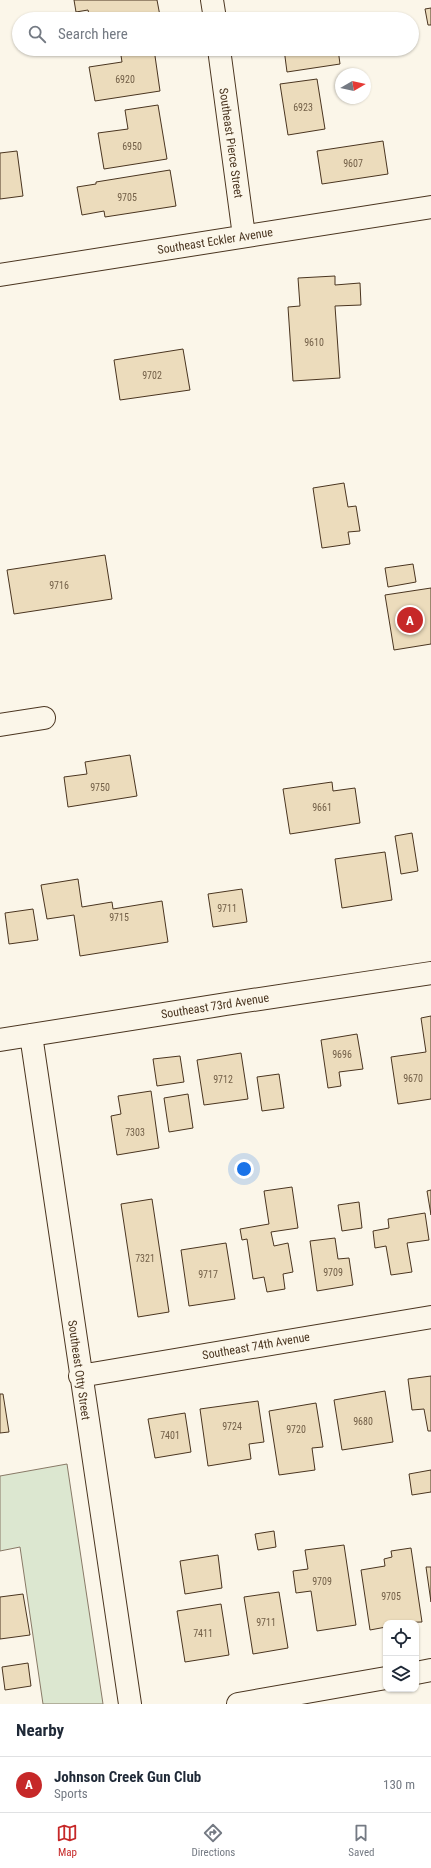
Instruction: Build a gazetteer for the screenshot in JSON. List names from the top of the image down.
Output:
{
  "streets": {
    "street": [
      "Southeast Pierce Street",
      "Southeast Eckler Avenue",
      "Southeast 73rd Avenue",
      "Southeast 74th Avenue",
      "Southeast Otty Street"
    ]
  },
  "crossings": [
    ["Southeast Pierce Street", "Southeast Eckler Avenue"],
    ["Southeast 73rd Avenue", "Southeast Otty Street"],
    ["Southeast 74th Avenue", "Southeast Otty Street"]
  ],
  "house_numbers": [
    "6920",
    "6923",
    "6950",
    "9607",
    "9705",
    "9610",
    "9702",
    "9716",
    "9750",
    "9661",
    "9711",
    "9715",
    "9696",
    "9670",
    "9712",
    "7303",
    "7321",
    "9709",
    "9717",
    "9680",
    "9724",
    "9720",
    "7401",
    "9709",
    "9705",
    "9711",
    "7411"
  ],
  "north": "right",
  "page": {
    "search": "Search here",
    "pins": "A",
    "heading": "Nearby",
    "list": [
      {
        "mark": "A",
        "name": "Johnson Creek Gun Club",
        "note": "Sports",
        "value": "130 m"
      }
    ],
    "nav": ["Map", "Directions", "Saved"]
  }
}
